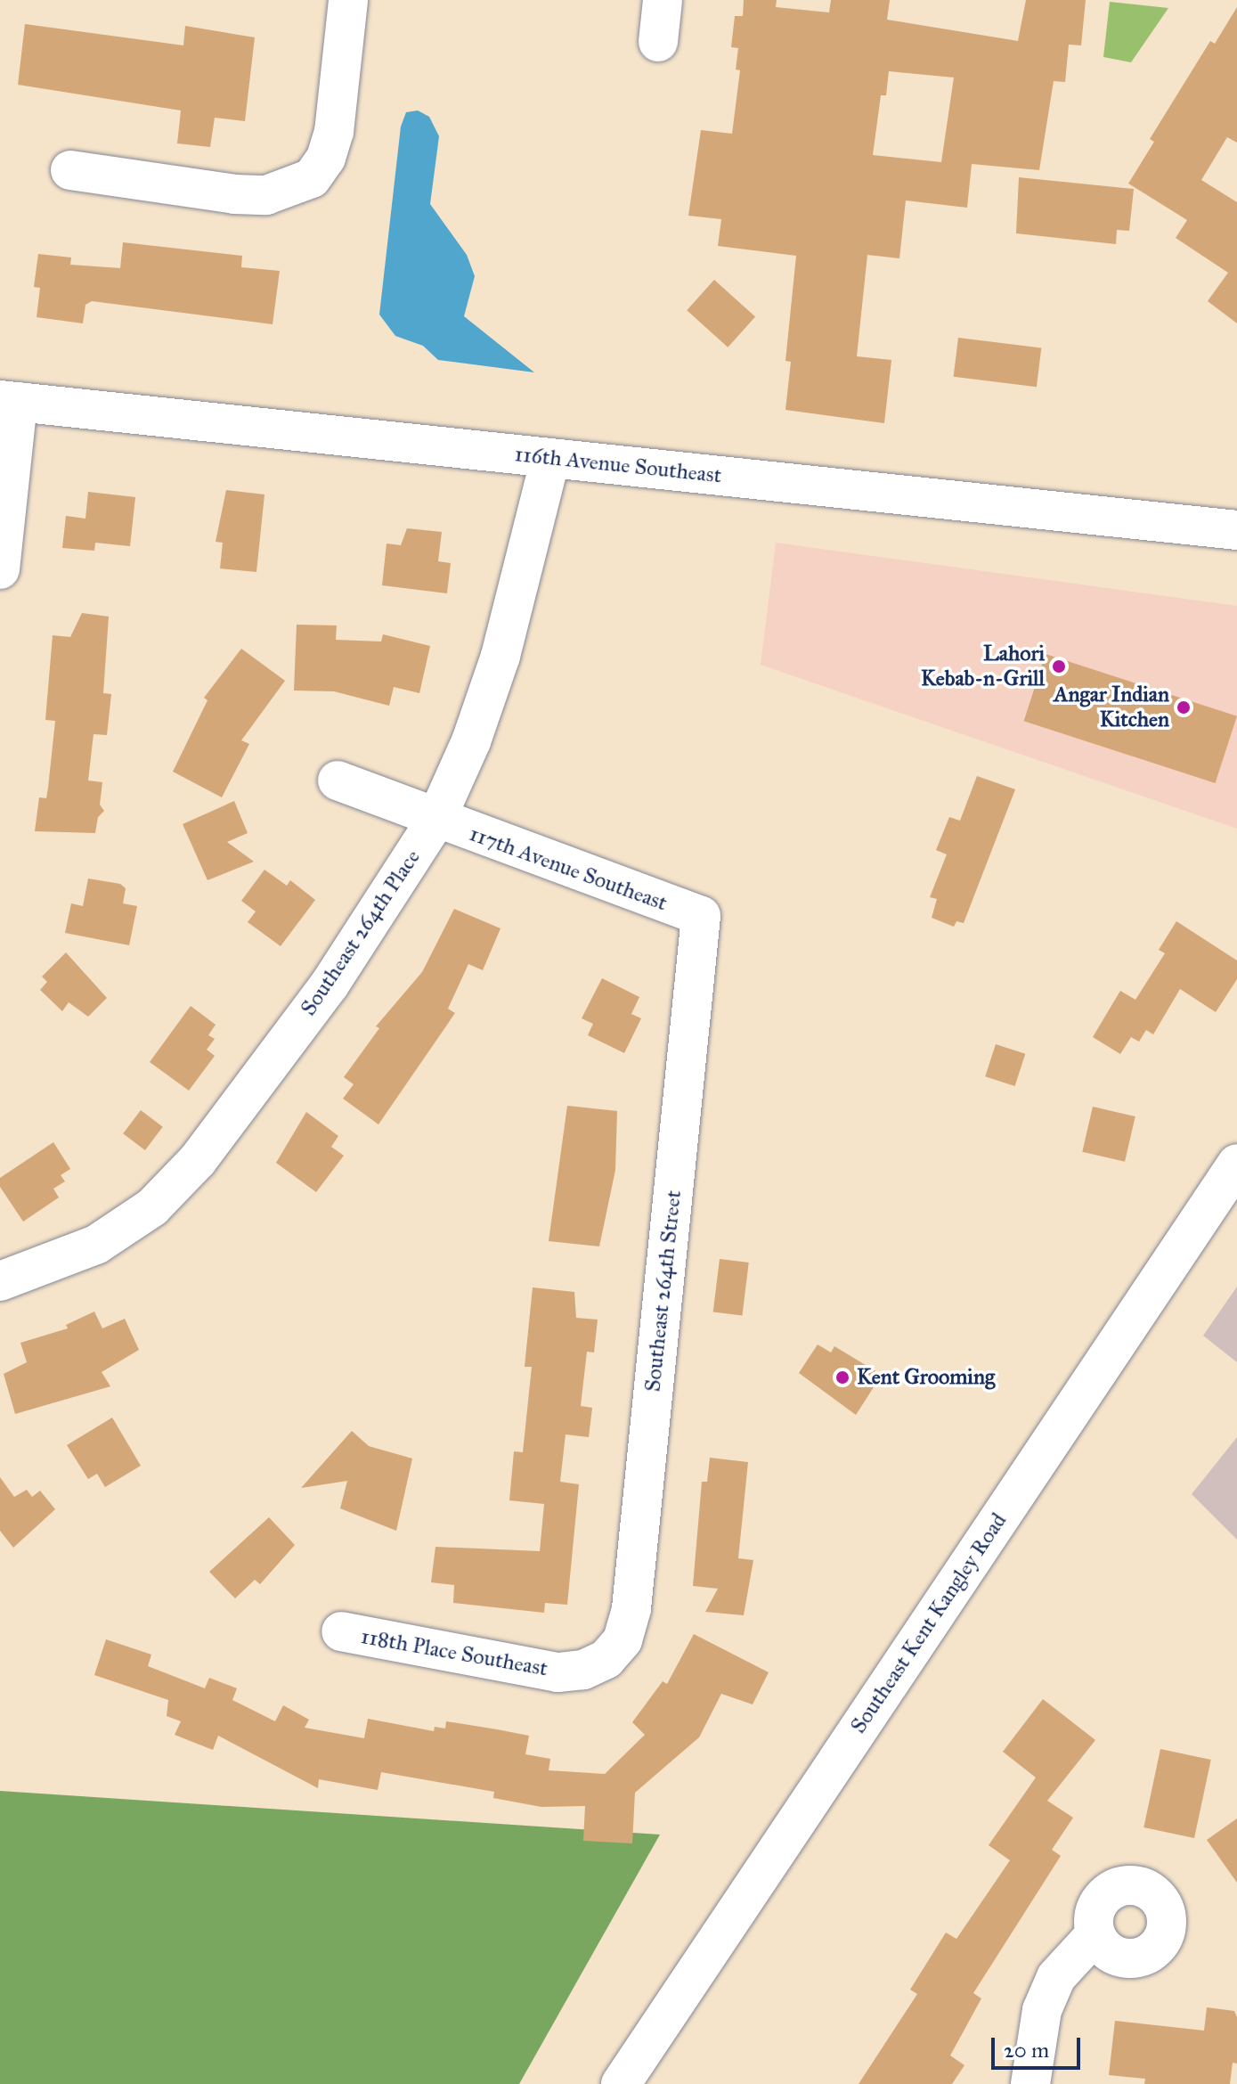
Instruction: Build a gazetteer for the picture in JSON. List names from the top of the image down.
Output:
{
  "streets": {
    "street": [
      "116th Avenue Southeast",
      "117th Avenue Southeast",
      "Southeast 264th Place",
      "Southeast 264th Street",
      "Southeast Kent Kangley Road",
      "118th Place Southeast"
    ]
  },
  "crossings": [
    ["116th Avenue Southeast", "Southeast 264th Place"],
    ["117th Avenue Southeast", "Southeast 264th Place"],
    ["117th Avenue Southeast", "Southeast 264th Street"],
    ["Southeast 264th Street", "118th Place Southeast"]
  ],
  "places": ["Lahori Kebab-n-Grill", "Angar Indian Kitchen", "Kent Grooming"],
  "scale_bar": "20 m"
}
